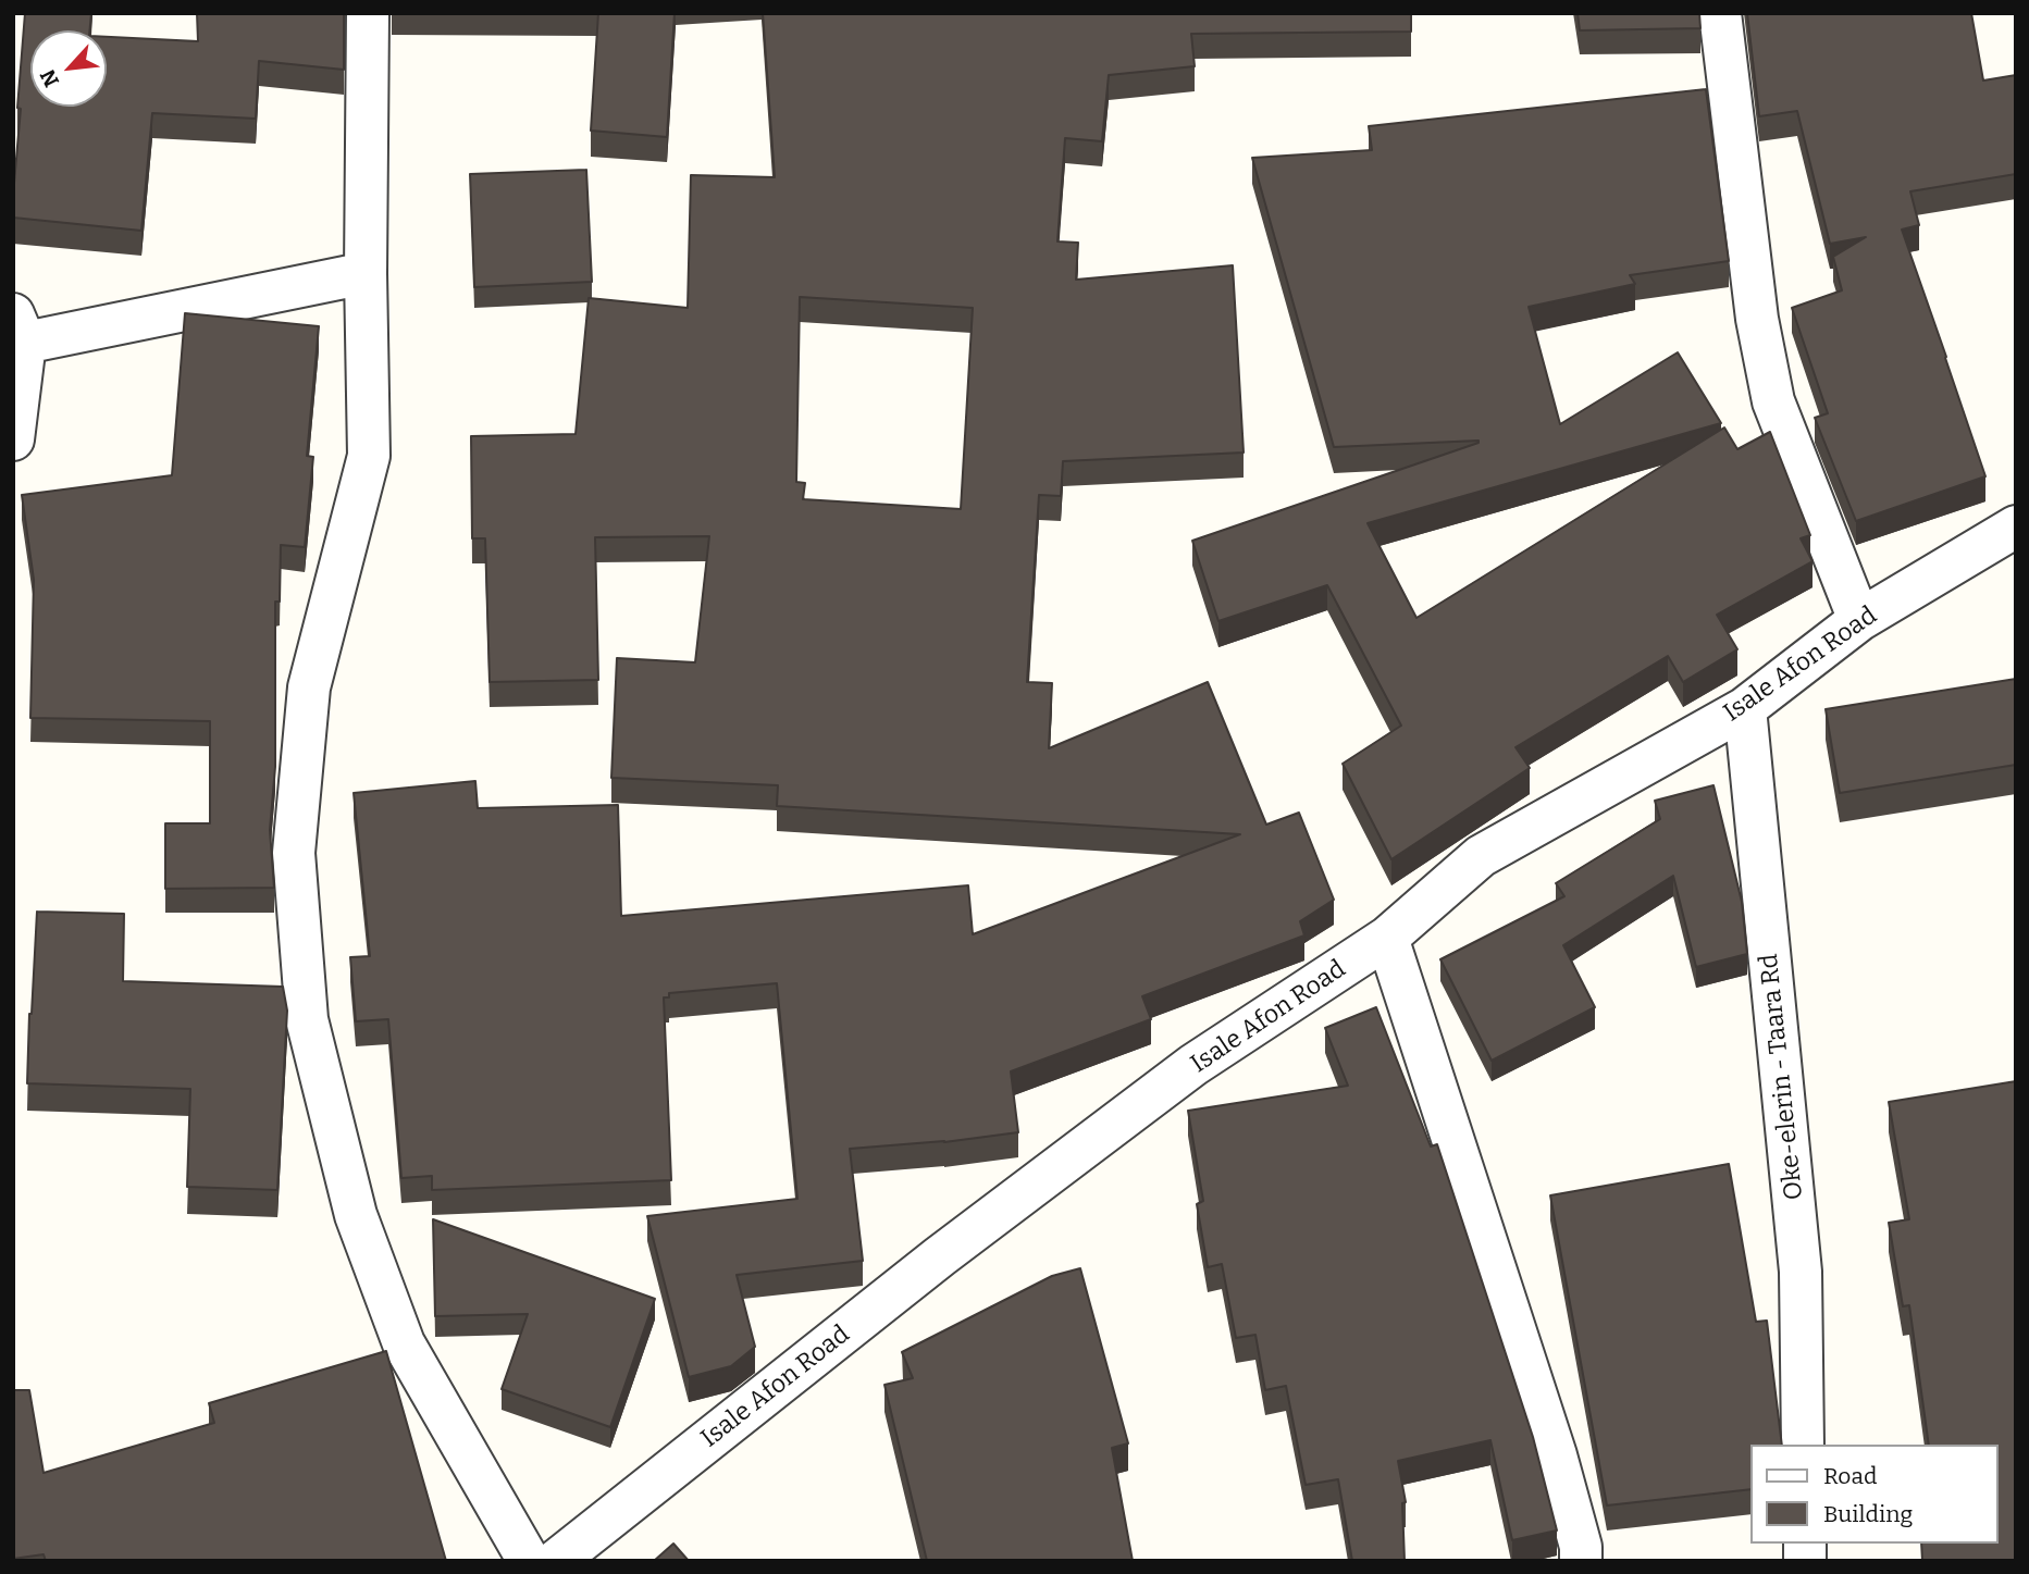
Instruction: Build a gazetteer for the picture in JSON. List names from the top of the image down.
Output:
{
  "streets": {
    "street": ["Isale Afon Road", "Oke-elerin - Taara Rd"]
  },
  "crossings": [
    ["Isale Afon Road", "Oke-elerin - Taara Rd"]
  ],
  "legend": ["Road", "Building"],
  "north": "bottom left"
}
